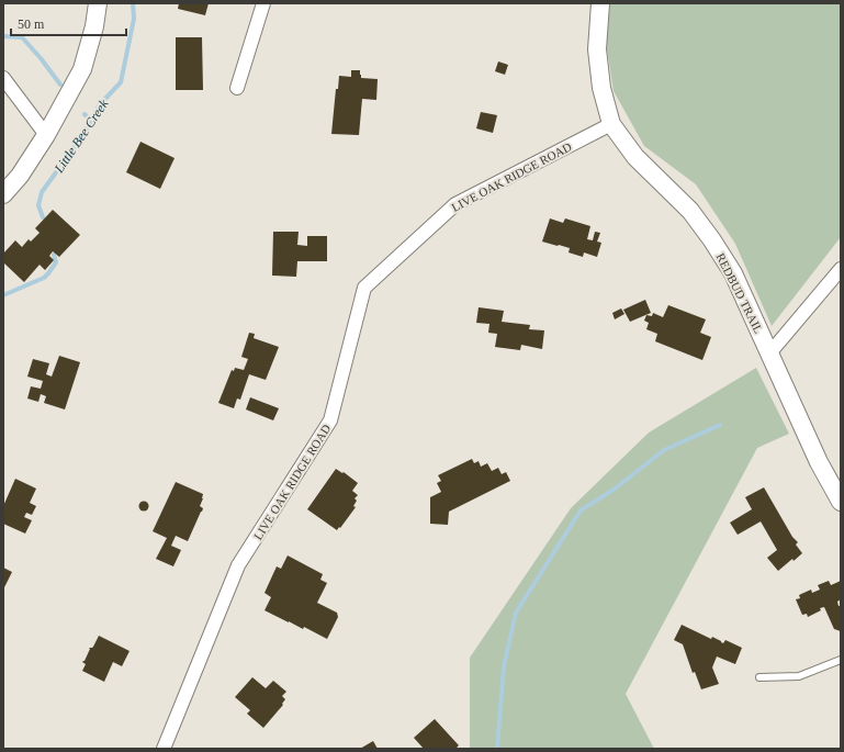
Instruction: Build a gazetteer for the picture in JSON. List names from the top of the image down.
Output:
{
  "streets": {
    "street": ["LIVE OAK RIDGE ROAD", "REDBUD TRAIL"]
  },
  "crossings": [
    ["LIVE OAK RIDGE ROAD", "REDBUD TRAIL"]
  ],
  "water": ["Little Bee Creek"],
  "scale_bar": "50 m"
}
